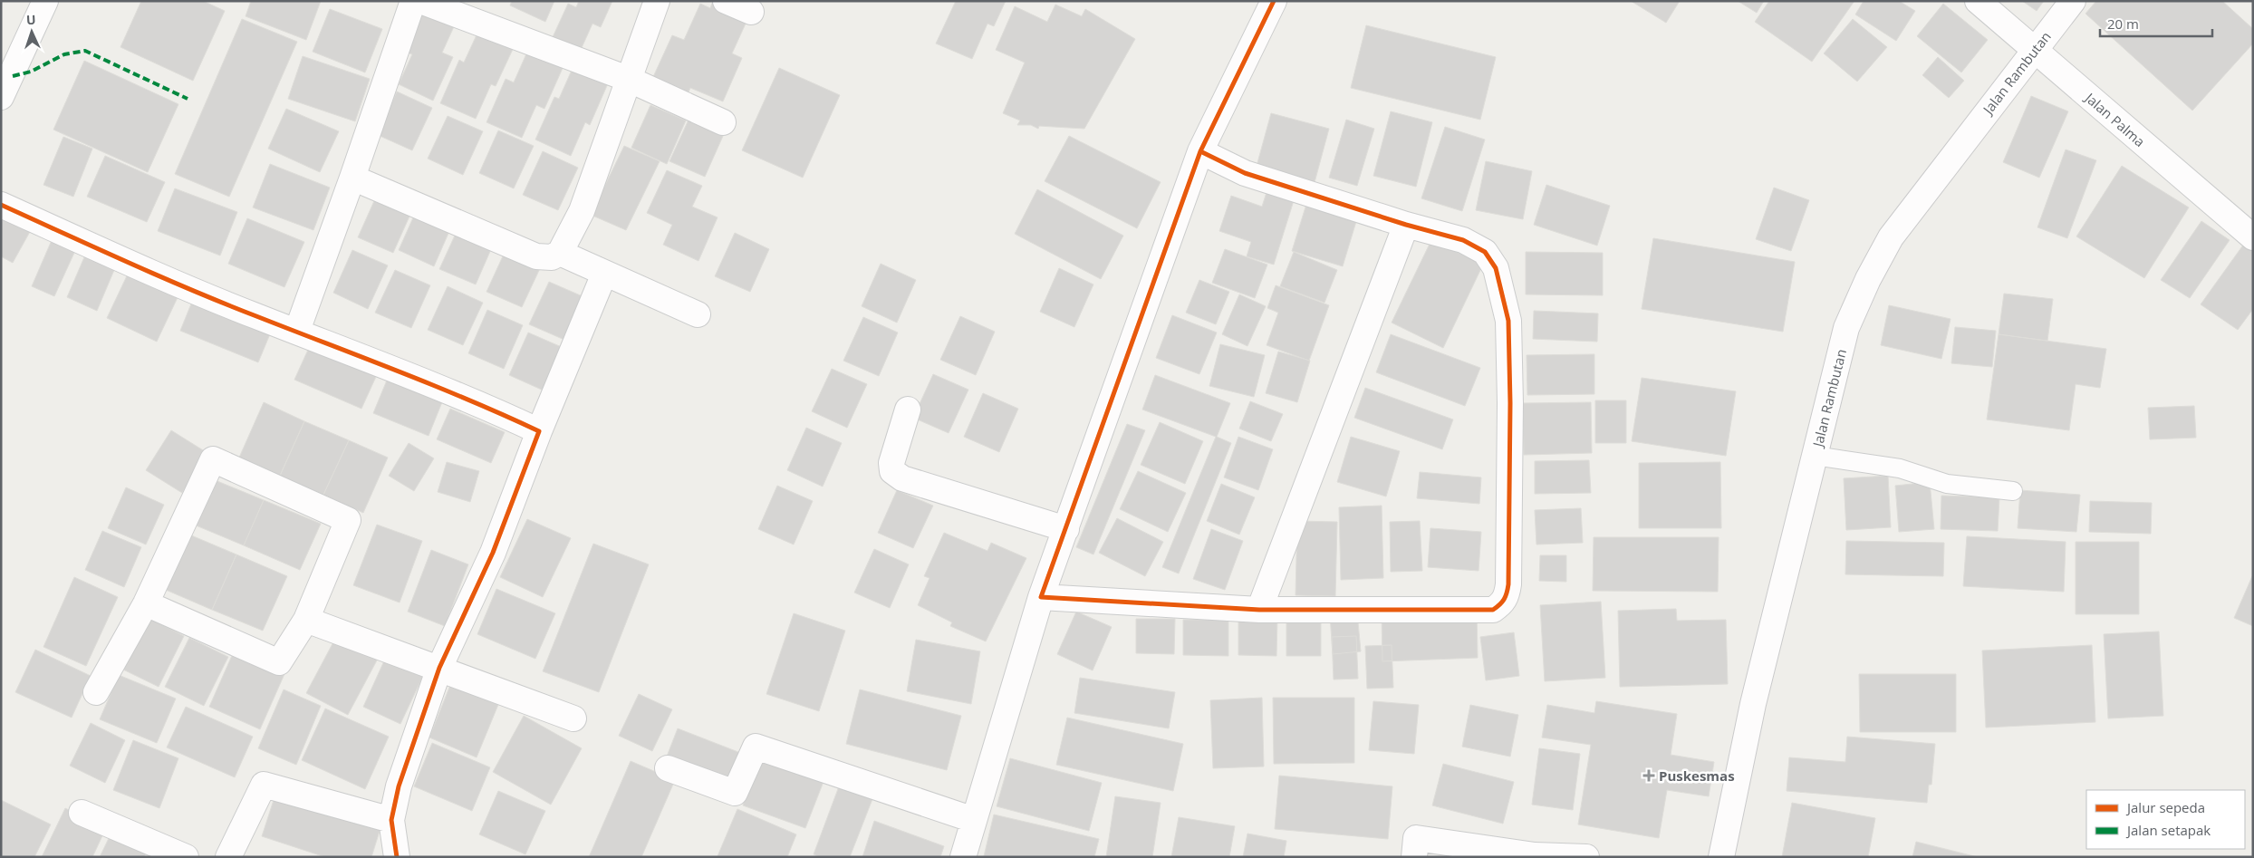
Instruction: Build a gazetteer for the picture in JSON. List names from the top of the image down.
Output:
{
  "streets": {
    "street": ["Jalan Rambutan", "Jalan Palma"]
  },
  "crossings": [
    ["Jalan Rambutan", "Jalan Palma"]
  ],
  "places": {
    "health": ["Puskesmas"]
  },
  "legend": ["Jalur sepeda", "Jalan setapak"],
  "scale_bar": "20 m",
  "north": "top"
}
